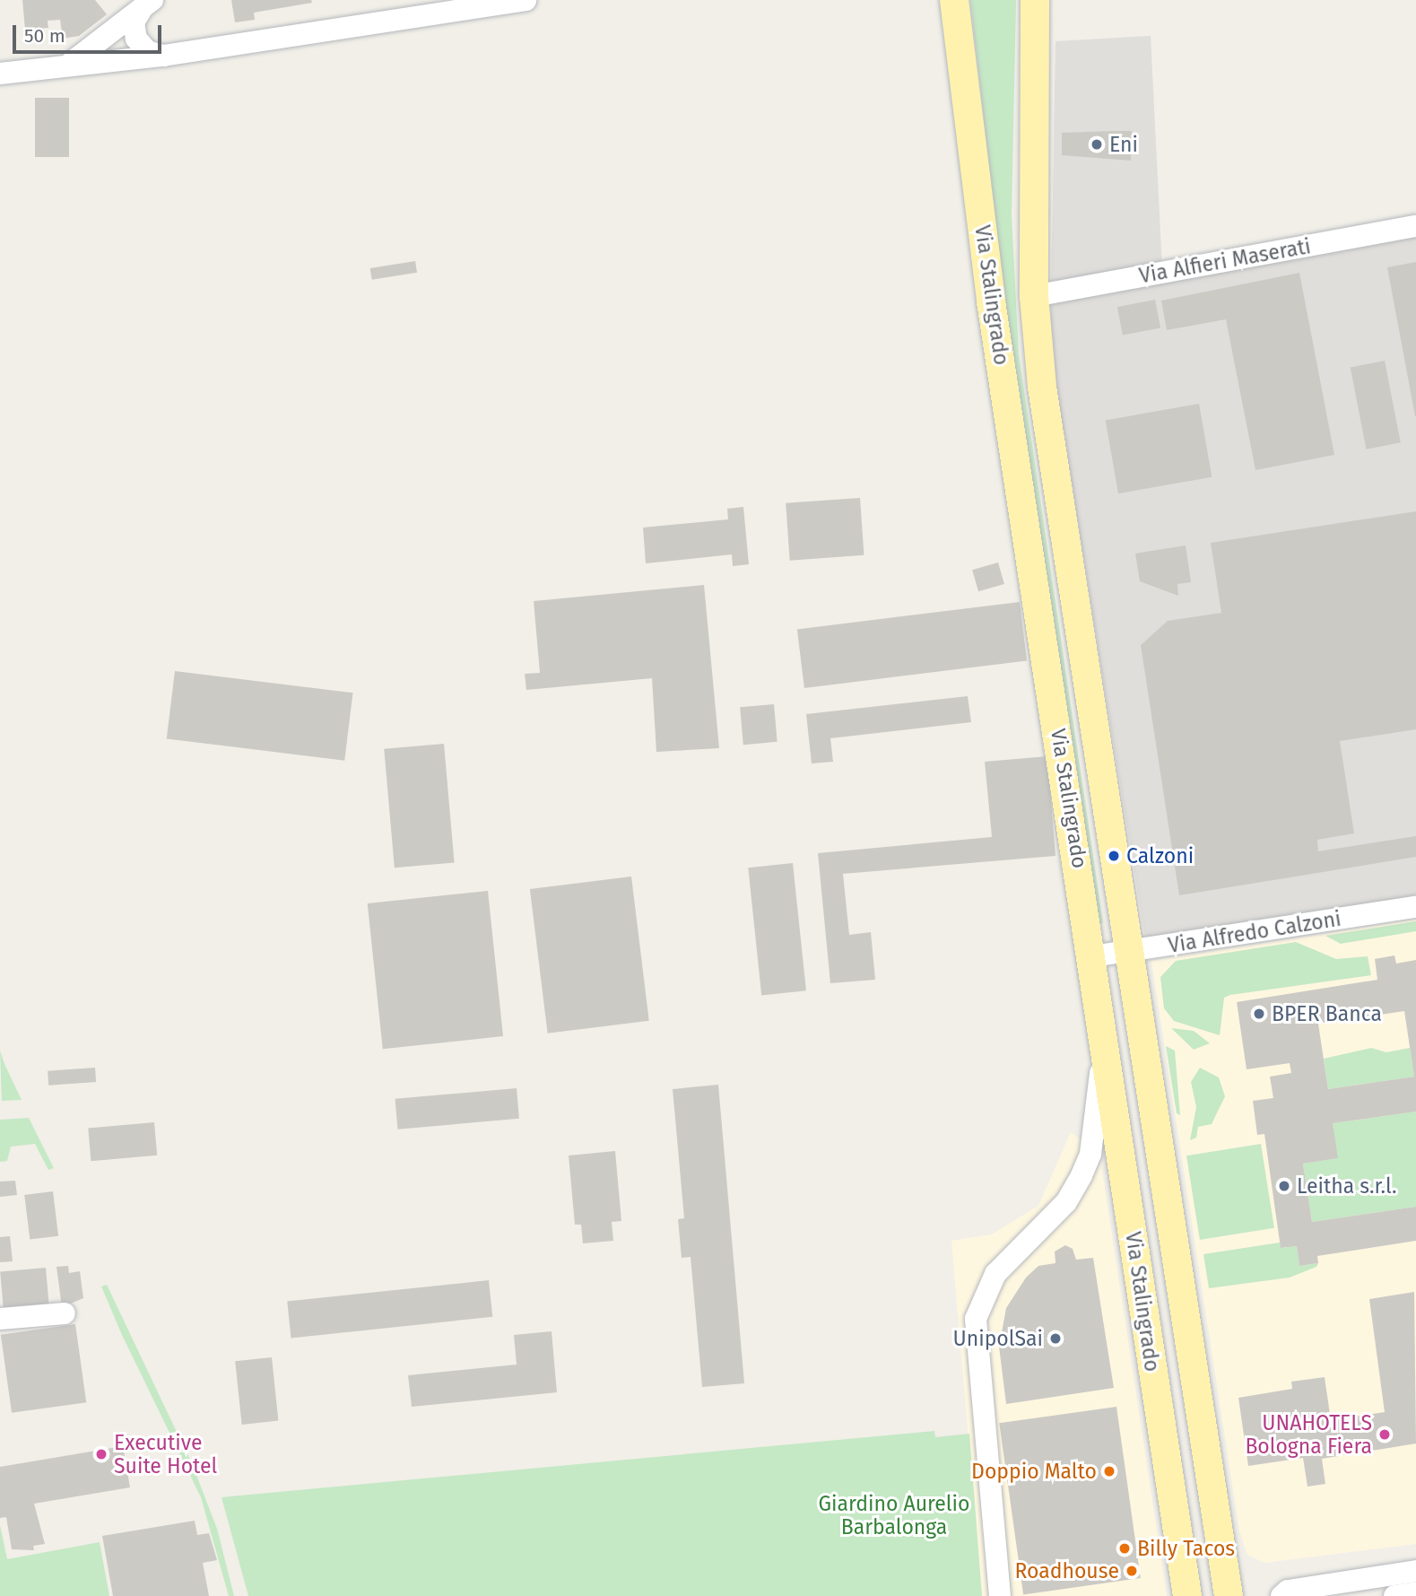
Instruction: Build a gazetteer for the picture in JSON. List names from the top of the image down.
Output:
{
  "streets": {
    "main road": ["Via Stalingrado"],
    "street": ["Via Alfieri Maserati", "Via Alfredo Calzoni"]
  },
  "crossings": [
    ["Via Alfieri Maserati", "Via Stalingrado"],
    ["Via Stalingrado", "Via Alfredo Calzoni"]
  ],
  "parks": ["Giardino Aurelio Barbalonga"],
  "places": [
    "Eni",
    "Calzoni",
    "BPER Banca",
    "Leitha s.r.l.",
    "UnipolSai",
    "UNAHOTELS Bologna Fiera",
    "Executive Suite Hotel",
    "Doppio Malto",
    "Billy Tacos",
    "Roadhouse"
  ],
  "scale_bar": "50 m"
}
